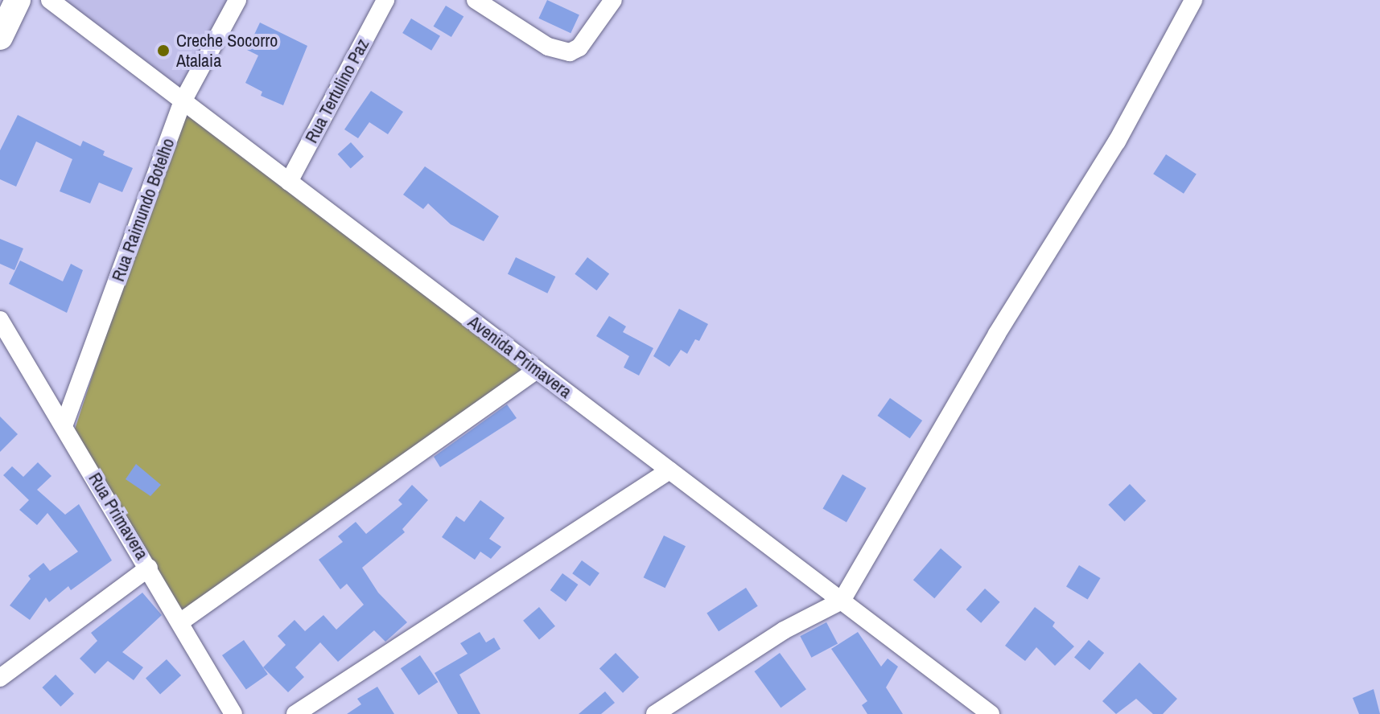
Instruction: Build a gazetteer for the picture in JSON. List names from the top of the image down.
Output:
{
  "streets": {
    "street": [
      "Rua Tertulino Paz",
      "Rua Raimundo Botelho",
      "Avenida Primavera",
      "Rua Primavera"
    ]
  },
  "crossings": [
    ["Rua Tertulino Paz", "Avenida Primavera"],
    ["Rua Raimundo Botelho", "Avenida Primavera"],
    ["Rua Raimundo Botelho", "Rua Primavera"]
  ],
  "places": ["Creche Socorro Atalaia"]
}
